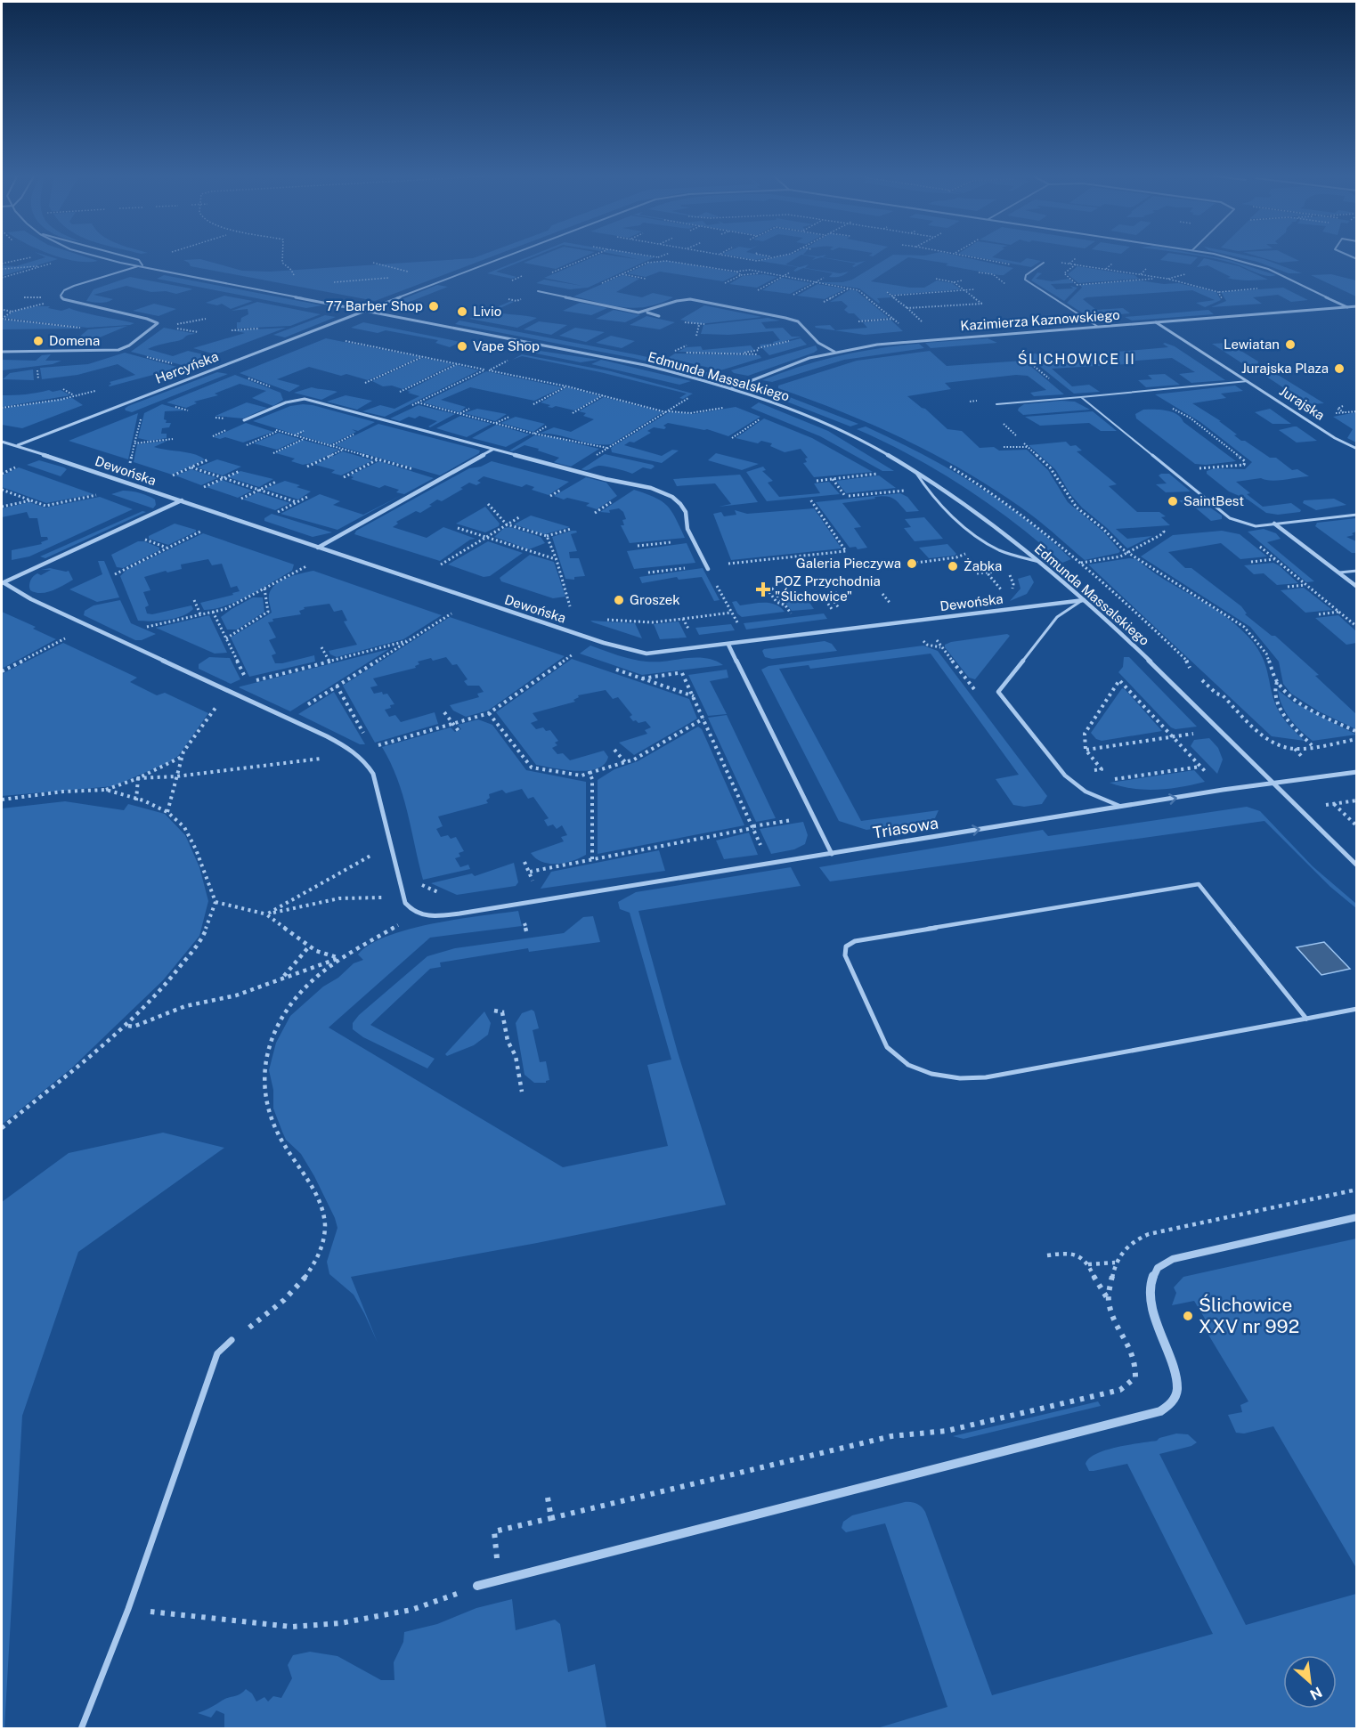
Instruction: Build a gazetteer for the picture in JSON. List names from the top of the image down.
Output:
{
  "streets": {
    "street": [
      "Kazimierza Kaznowskiego",
      "Hercyńska",
      "Edmunda Massalskiego",
      "Jurajska",
      "Dewońska",
      "Triasowa"
    ]
  },
  "crossings": [
    ["Kazimierza Kaznowskiego", "Hercyńska"],
    ["Kazimierza Kaznowskiego", "Edmunda Massalskiego"],
    ["Kazimierza Kaznowskiego", "Jurajska"],
    ["Hercyńska", "Edmunda Massalskiego"],
    ["Hercyńska", "Dewońska"],
    ["Edmunda Massalskiego", "Dewońska"],
    ["Edmunda Massalskiego", "Triasowa"]
  ],
  "one_way": ["Triasowa"],
  "districts": ["ŚLICHOWICE II"],
  "places": {
    "other": [
      "77 Barber Shop",
      "Livio",
      "Domena",
      "Lewiatan",
      "Vape Shop",
      "Jurajska Plaza",
      "SaintBest",
      "Galeria Pieczywa",
      "Żabka",
      "Groszek",
      "Ślichowice XXV nr 992"
    ],
    "health": ["POZ Przychodnia \"Ślichowice\""]
  },
  "north": "bottom right"
}
